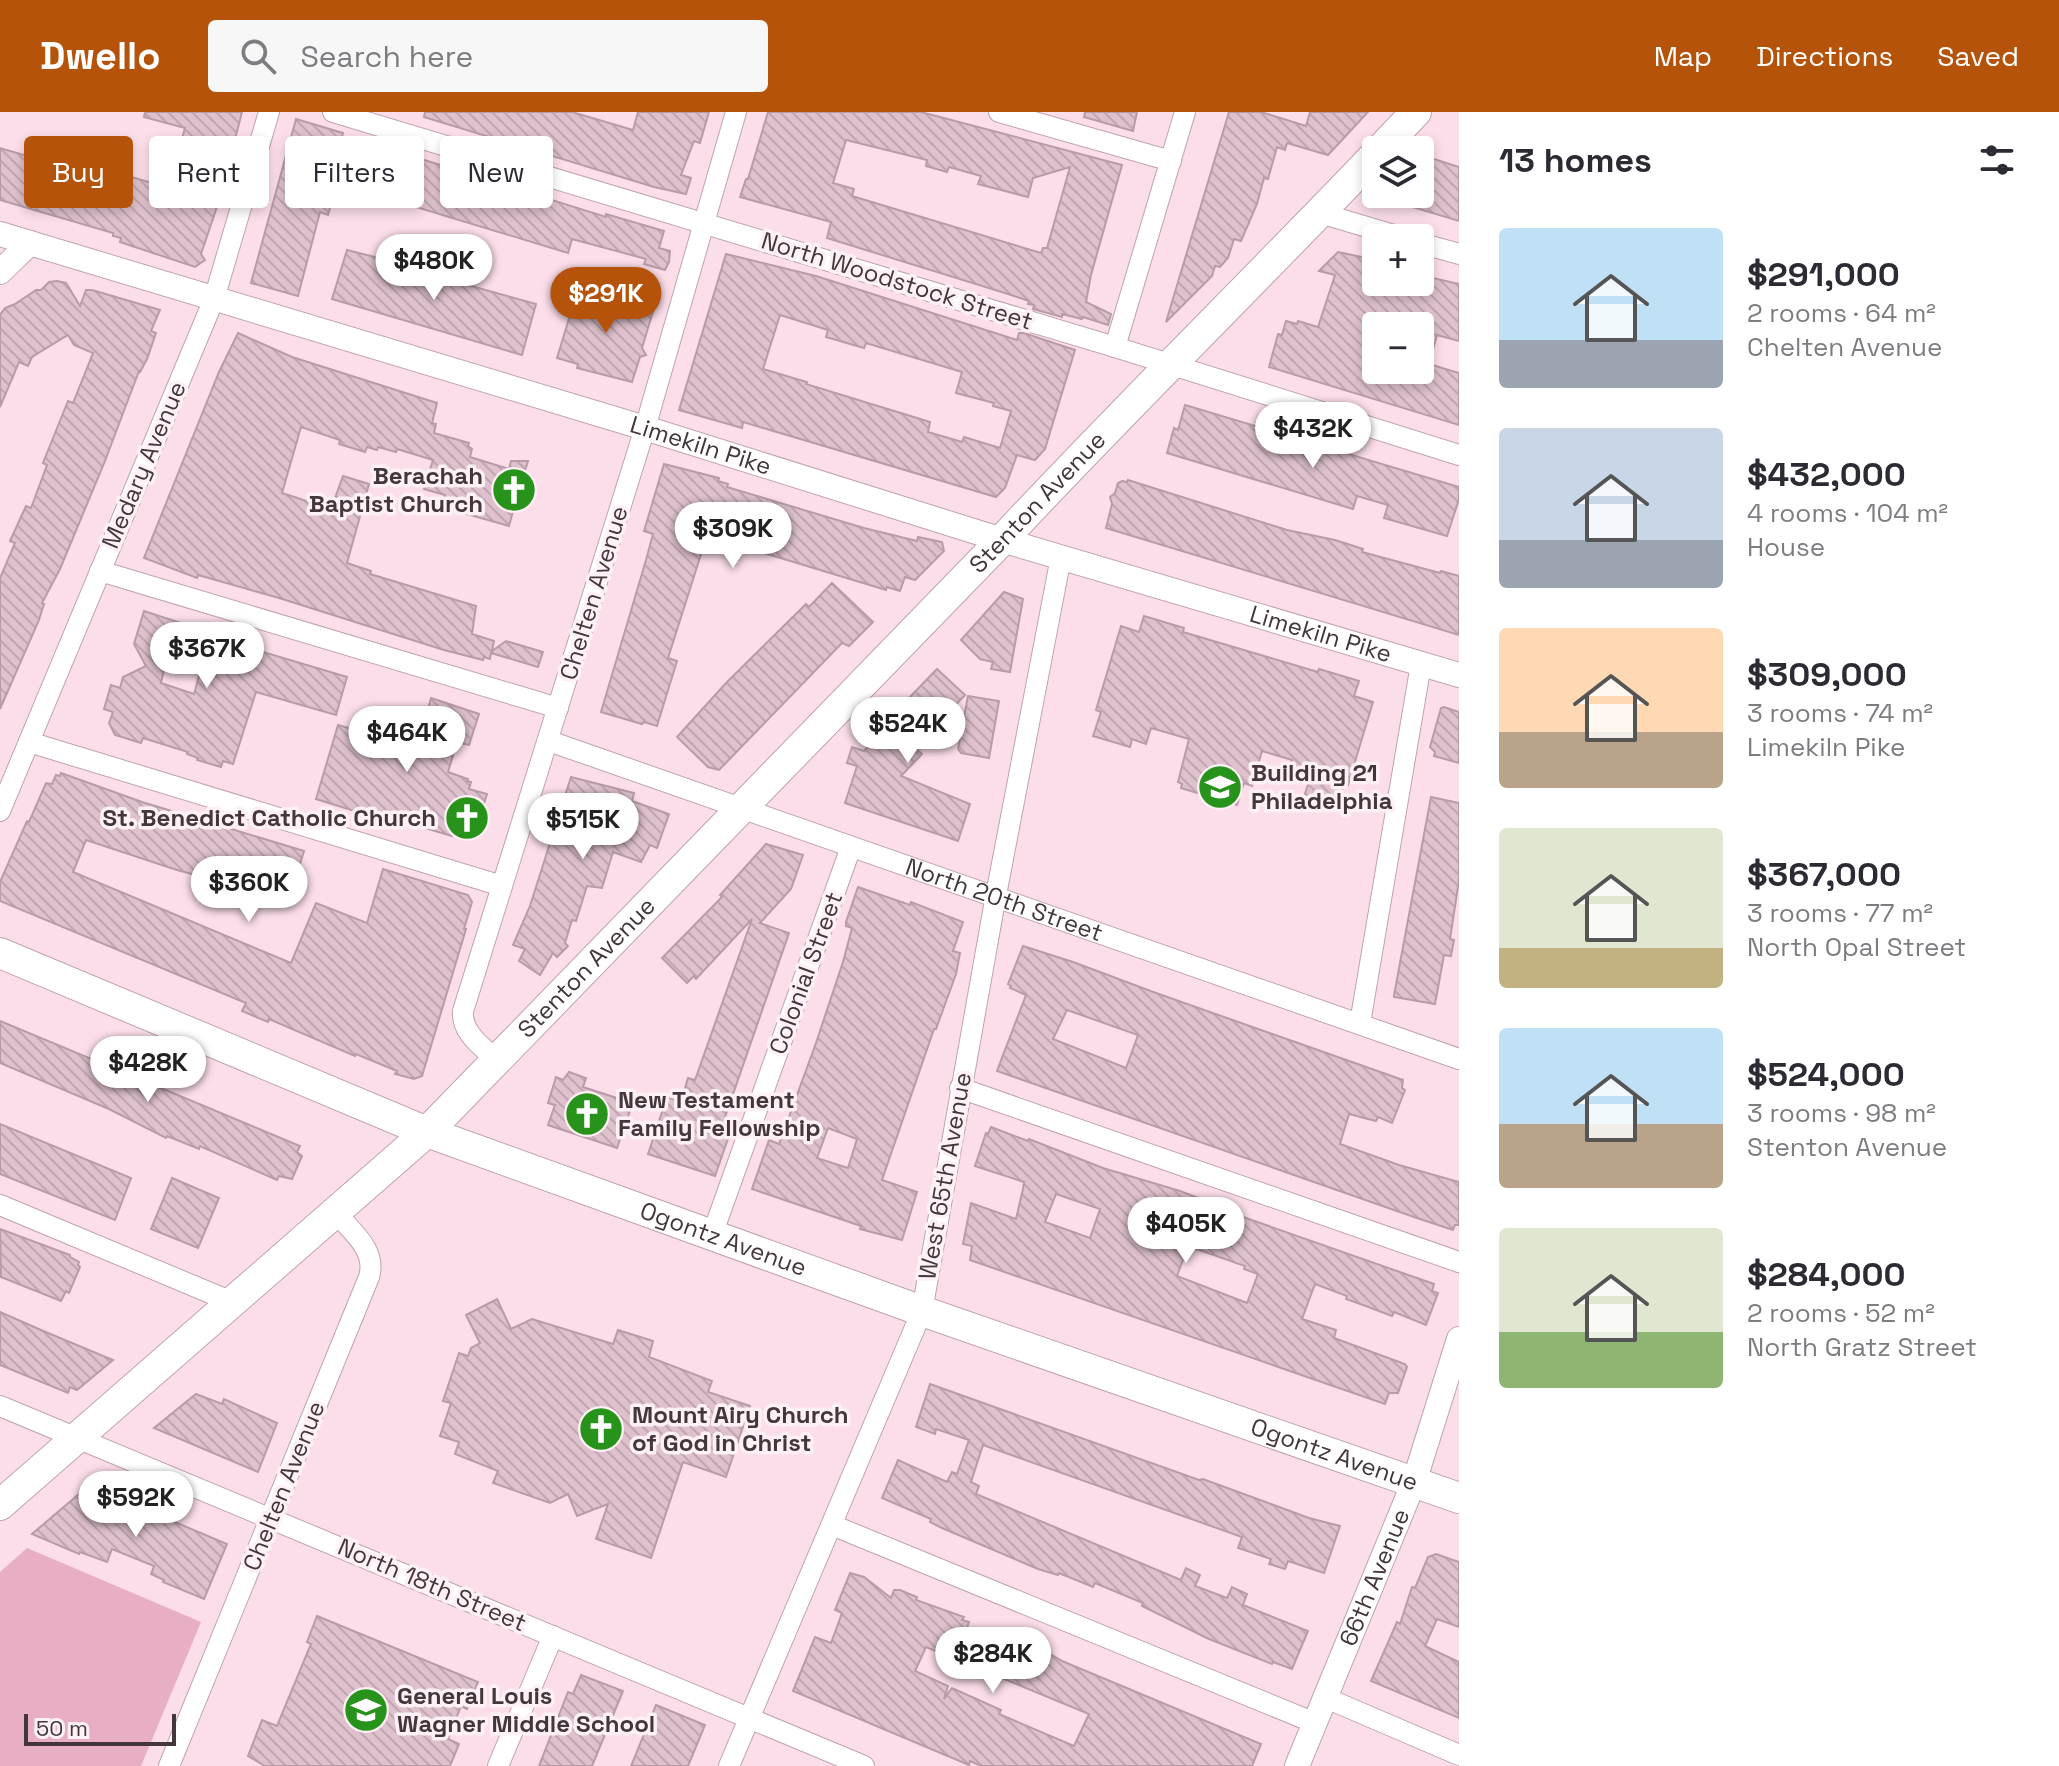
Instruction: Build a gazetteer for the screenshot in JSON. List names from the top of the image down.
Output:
{
  "streets": {
    "main road": ["Stenton Avenue", "Ogontz Avenue"],
    "street": [
      "North Woodstock Street",
      "Limekiln Pike",
      "Medary Avenue",
      "Chelten Avenue",
      "North 20th Street",
      "Colonial Street",
      "West 65th Avenue",
      "66th Avenue",
      "North 18th Street"
    ]
  },
  "crossings": [
    ["North Woodstock Street", "Stenton Avenue"],
    ["North Woodstock Street", "Chelten Avenue"],
    ["Limekiln Pike", "Medary Avenue"],
    ["Limekiln Pike", "Stenton Avenue"],
    ["Limekiln Pike", "Chelten Avenue"],
    ["Limekiln Pike", "West 65th Avenue"],
    ["Stenton Avenue", "Chelten Avenue"],
    ["Stenton Avenue", "North 20th Street"],
    ["Stenton Avenue", "Ogontz Avenue"],
    ["Stenton Avenue", "North 18th Street"],
    ["Chelten Avenue", "North 20th Street"],
    ["Chelten Avenue", "North 18th Street"],
    ["North 20th Street", "Colonial Street"],
    ["North 20th Street", "West 65th Avenue"],
    ["Colonial Street", "Ogontz Avenue"],
    ["West 65th Avenue", "Ogontz Avenue"],
    ["West 65th Avenue", "North 18th Street"],
    ["Ogontz Avenue", "66th Avenue"]
  ],
  "places": {
    "church": [
      "Berachah Baptist Church",
      "St. Benedict Catholic Church",
      "New Testament Family Fellowship",
      "Mount Airy Church of God in Christ"
    ],
    "school or university": ["Building 21 Philadelphia", "General Louis Wagner Middle School"]
  },
  "scale_bar": "50 m",
  "page": {
    "header": "Dwello",
    "search": "Search here",
    "nav": ["Map", "Directions", "Saved"],
    "heading": "13 homes",
    "map_buttons": ["+", "−"],
    "chip": [
      "Buy",
      "Rent",
      "Filters",
      "New"
    ],
    "list": [
      {
        "name": "$291,000",
        "note": "2 rooms · 64 m² · Chelten Avenue"
      },
      {
        "name": "$432,000",
        "note": "4 rooms · 104 m² · House"
      },
      {
        "name": "$309,000",
        "note": "3 rooms · 74 m² · Limekiln Pike"
      },
      {
        "name": "$367,000",
        "note": "3 rooms · 77 m² · North Opal Street"
      },
      {
        "name": "$524,000",
        "note": "3 rooms · 98 m² · Stenton Avenue"
      },
      {
        "name": "$284,000",
        "note": "2 rooms · 52 m² · North Gratz Street"
      }
    ],
    "price": [
      "$480K",
      "$291K",
      "$432K",
      "$309K",
      "$367K",
      "$524K",
      "$464K",
      "$515K",
      "$360K",
      "$428K",
      "$405K",
      "$592K",
      "$284K"
    ],
    "scale": "50 m"
  }
}
